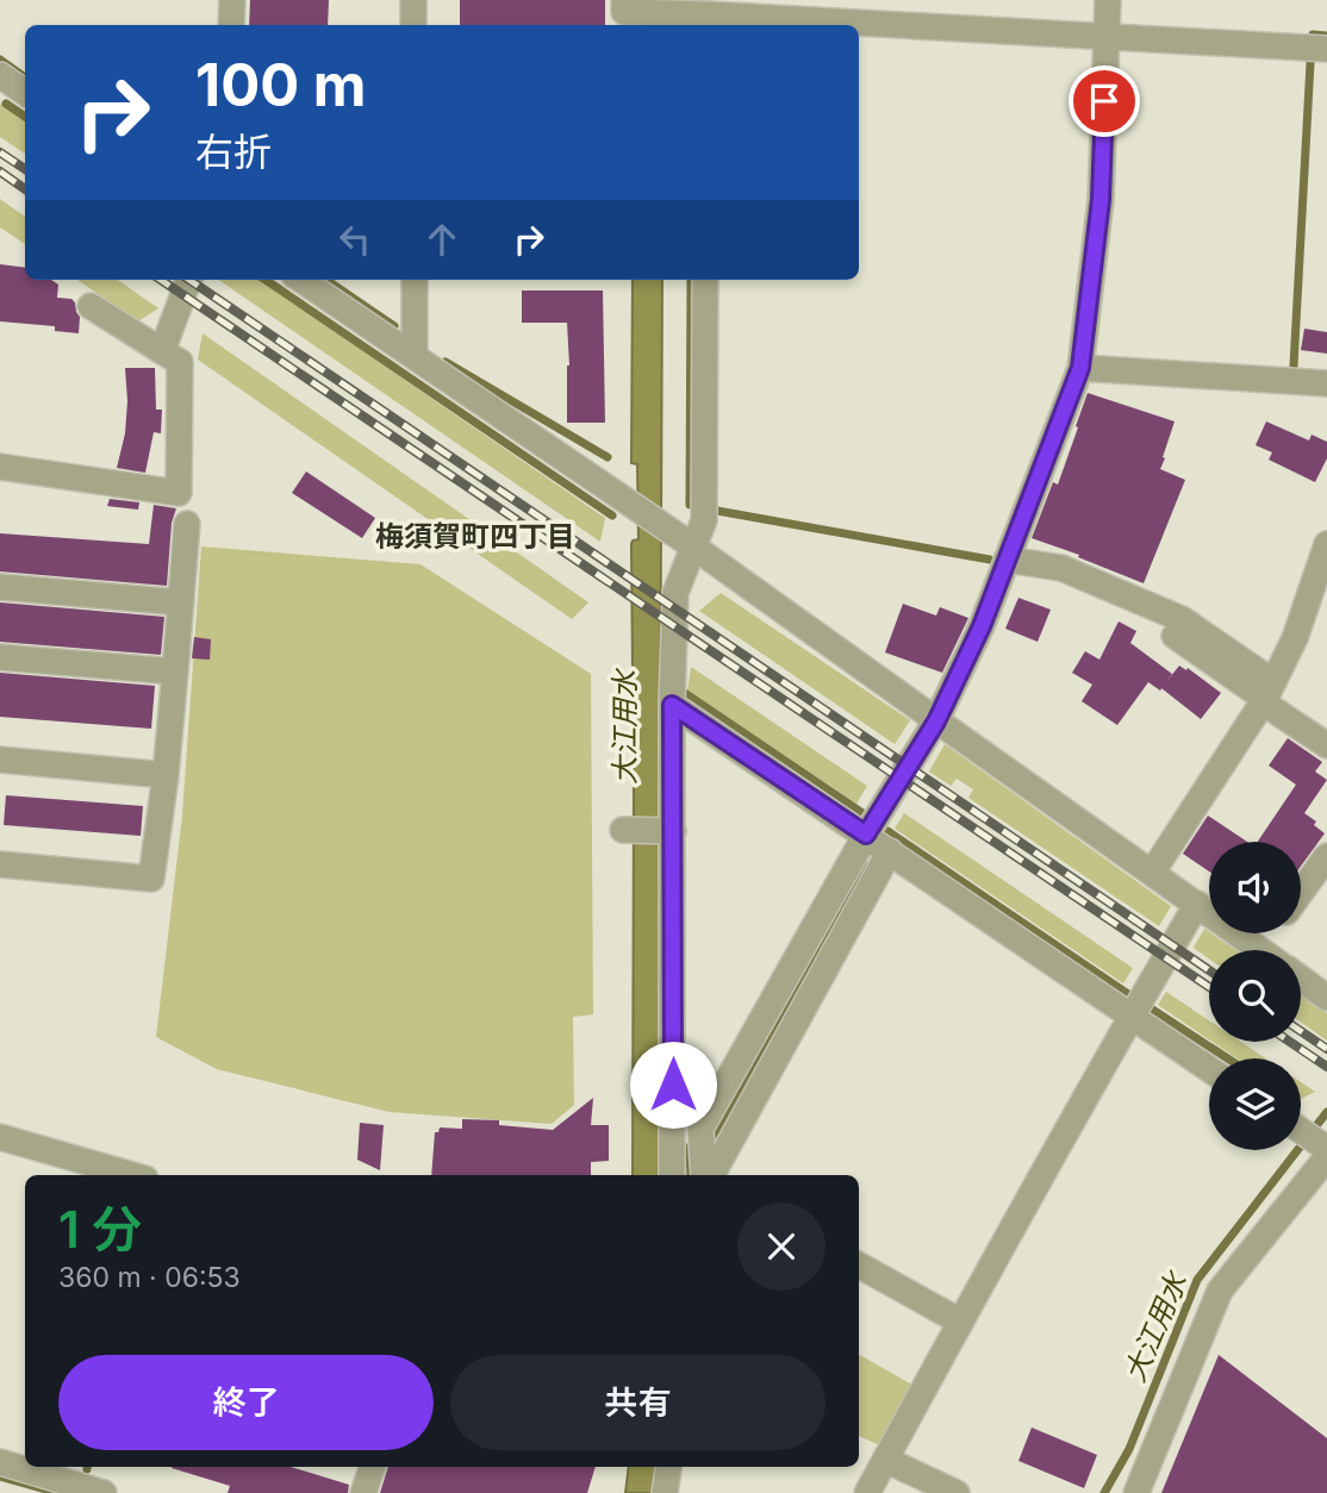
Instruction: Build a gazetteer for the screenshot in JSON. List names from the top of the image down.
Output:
{
  "districts": ["梅須賀町四丁目"],
  "water": ["大江用水"],
  "page": {
    "turn": ["100 m", "右折"],
    "heading": ["1 分", "360 m · 06:53"],
    "buttons": ["終了", "共有"]
  }
}
